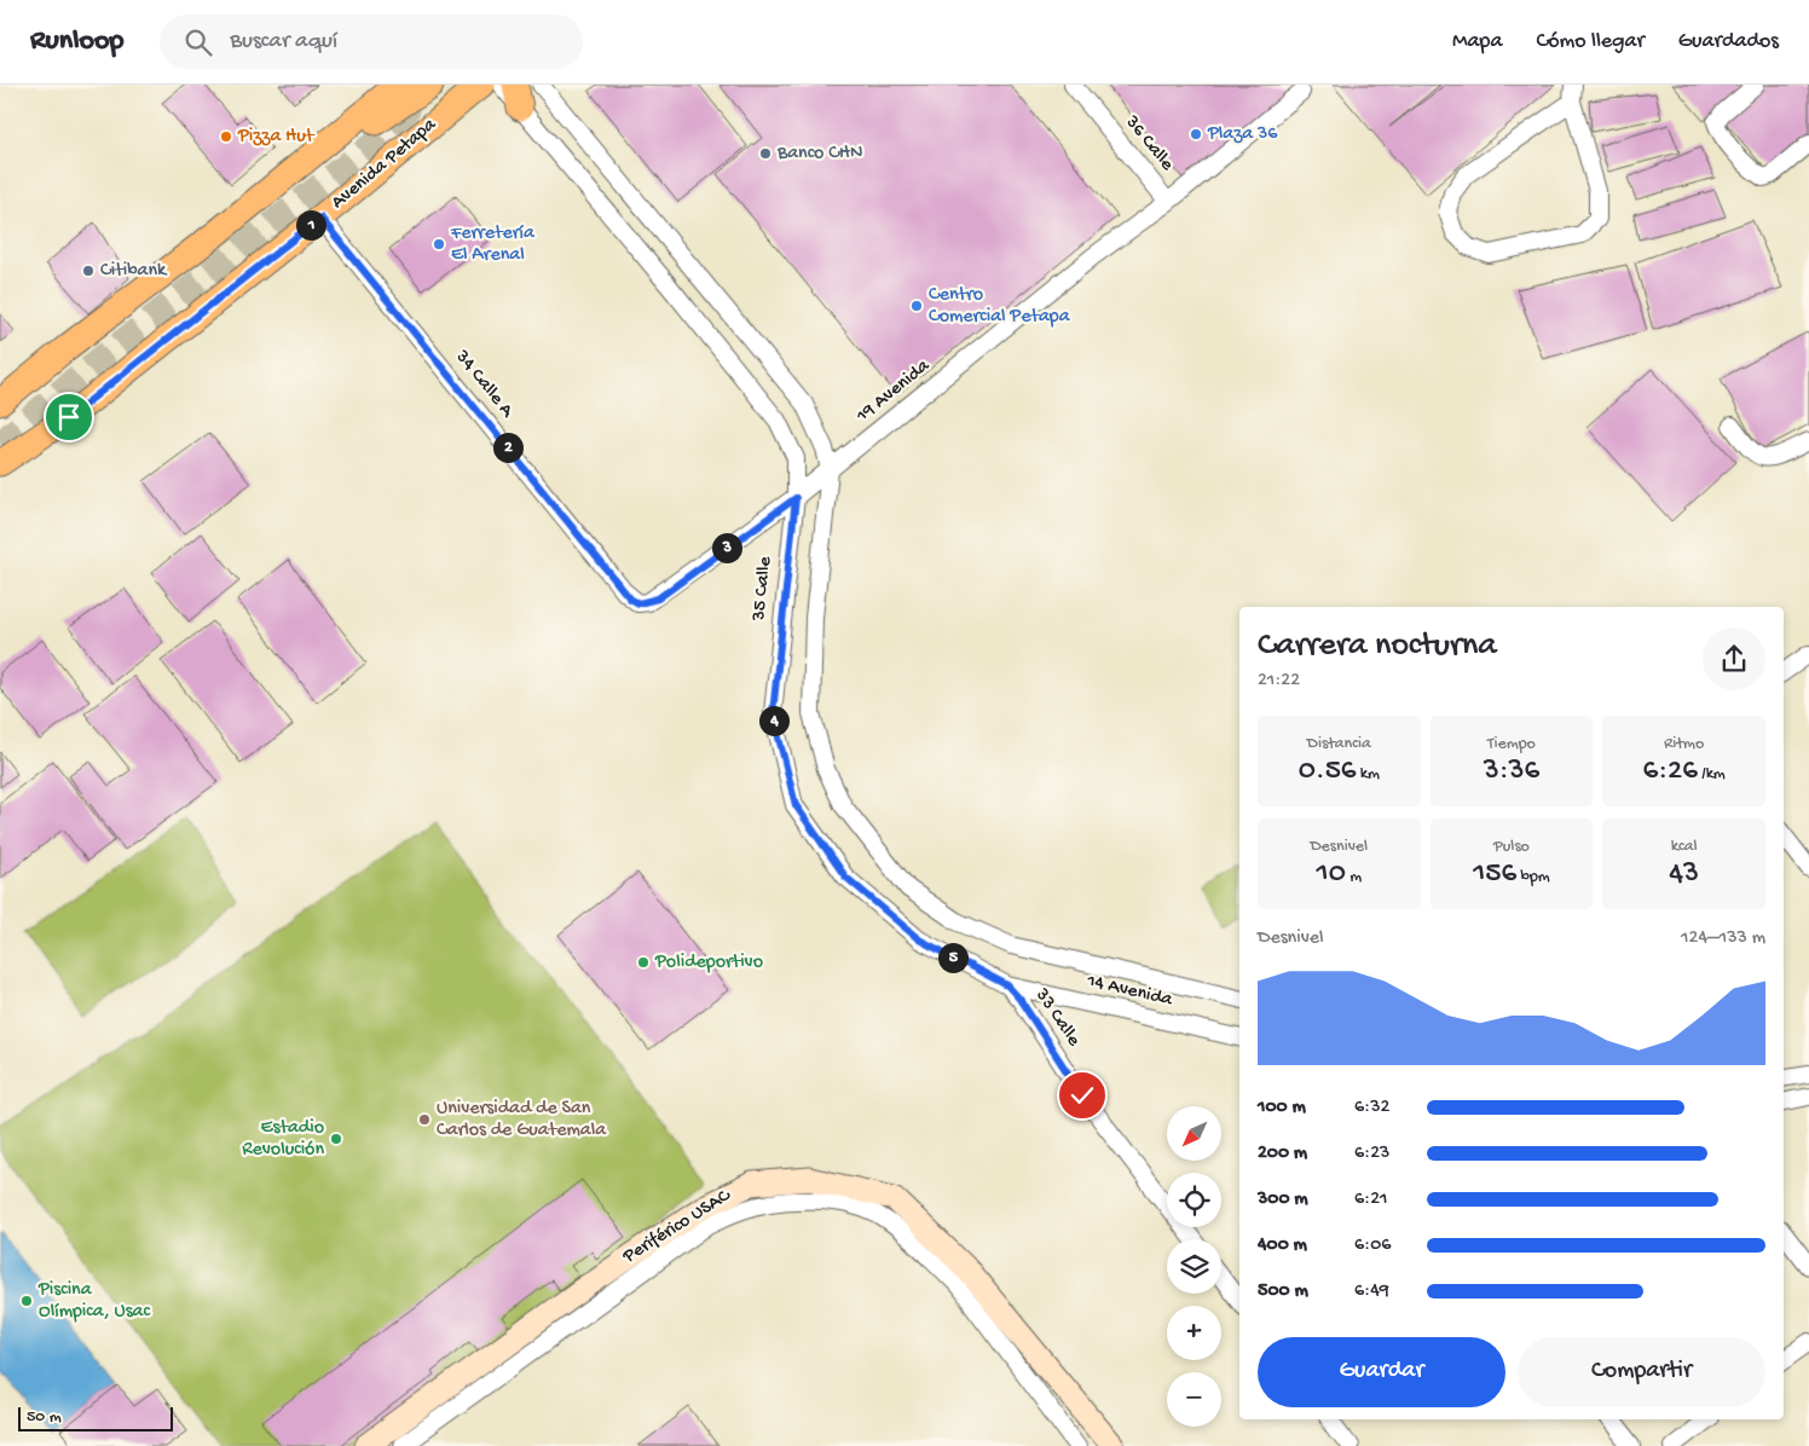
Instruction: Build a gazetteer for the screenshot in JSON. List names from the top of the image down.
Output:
{
  "streets": {
    "main road": ["Avenida Petapa"],
    "street": [
      "36 Calle",
      "34 Calle A",
      "19 Avenida",
      "35 Calle",
      "14 Avenida",
      "33 Calle",
      "Periférico USAC"
    ]
  },
  "crossings": [
    ["36 Calle", "19 Avenida"],
    ["Avenida Petapa", "34 Calle A"],
    ["34 Calle A", "19 Avenida"],
    ["19 Avenida", "35 Calle"],
    ["19 Avenida", "14 Avenida"],
    ["35 Calle", "14 Avenida"],
    ["35 Calle", "33 Calle"],
    ["14 Avenida", "33 Calle"]
  ],
  "places": [
    "Plaza 36",
    "Pizza Hut",
    "Banco CHN",
    "Ferretería El Arenal",
    "Citibank",
    "Centro Comercial Petapa",
    "Polideportivo",
    "Universidad de San Carlos de Guatemala",
    "Estadio Revolución",
    "Piscina Olímpica, Usac"
  ],
  "scale_bar": "50 m",
  "north": "bottom left",
  "page": {
    "header": "Runloop",
    "search": "Buscar aquí",
    "nav": ["Mapa", "Cómo llegar", "Guardados"],
    "pins": [
      "1",
      "2",
      "3",
      "4",
      "5"
    ],
    "heading": ["Carrera nocturna", "21:22"],
    "stats": [
      ["Distancia", "0.56 km"],
      ["Tiempo", "3:36"],
      ["Ritmo", "6:26 /km"],
      ["Desnivel", "10 m"],
      ["Pulso", "156 bpm"],
      ["kcal", "43"]
    ],
    "chart": ["Desnivel", "124–133 m"],
    "list": [
      {
        "name": "100 m",
        "note": "6:32"
      },
      {
        "name": "200 m",
        "note": "6:23"
      },
      {
        "name": "300 m",
        "note": "6:21"
      },
      {
        "name": "400 m",
        "note": "6:06"
      },
      {
        "name": "500 m",
        "note": "6:49"
      }
    ],
    "map_buttons": ["+", "−"],
    "buttons": ["Guardar", "Compartir"],
    "scale": "50 m"
  }
}
